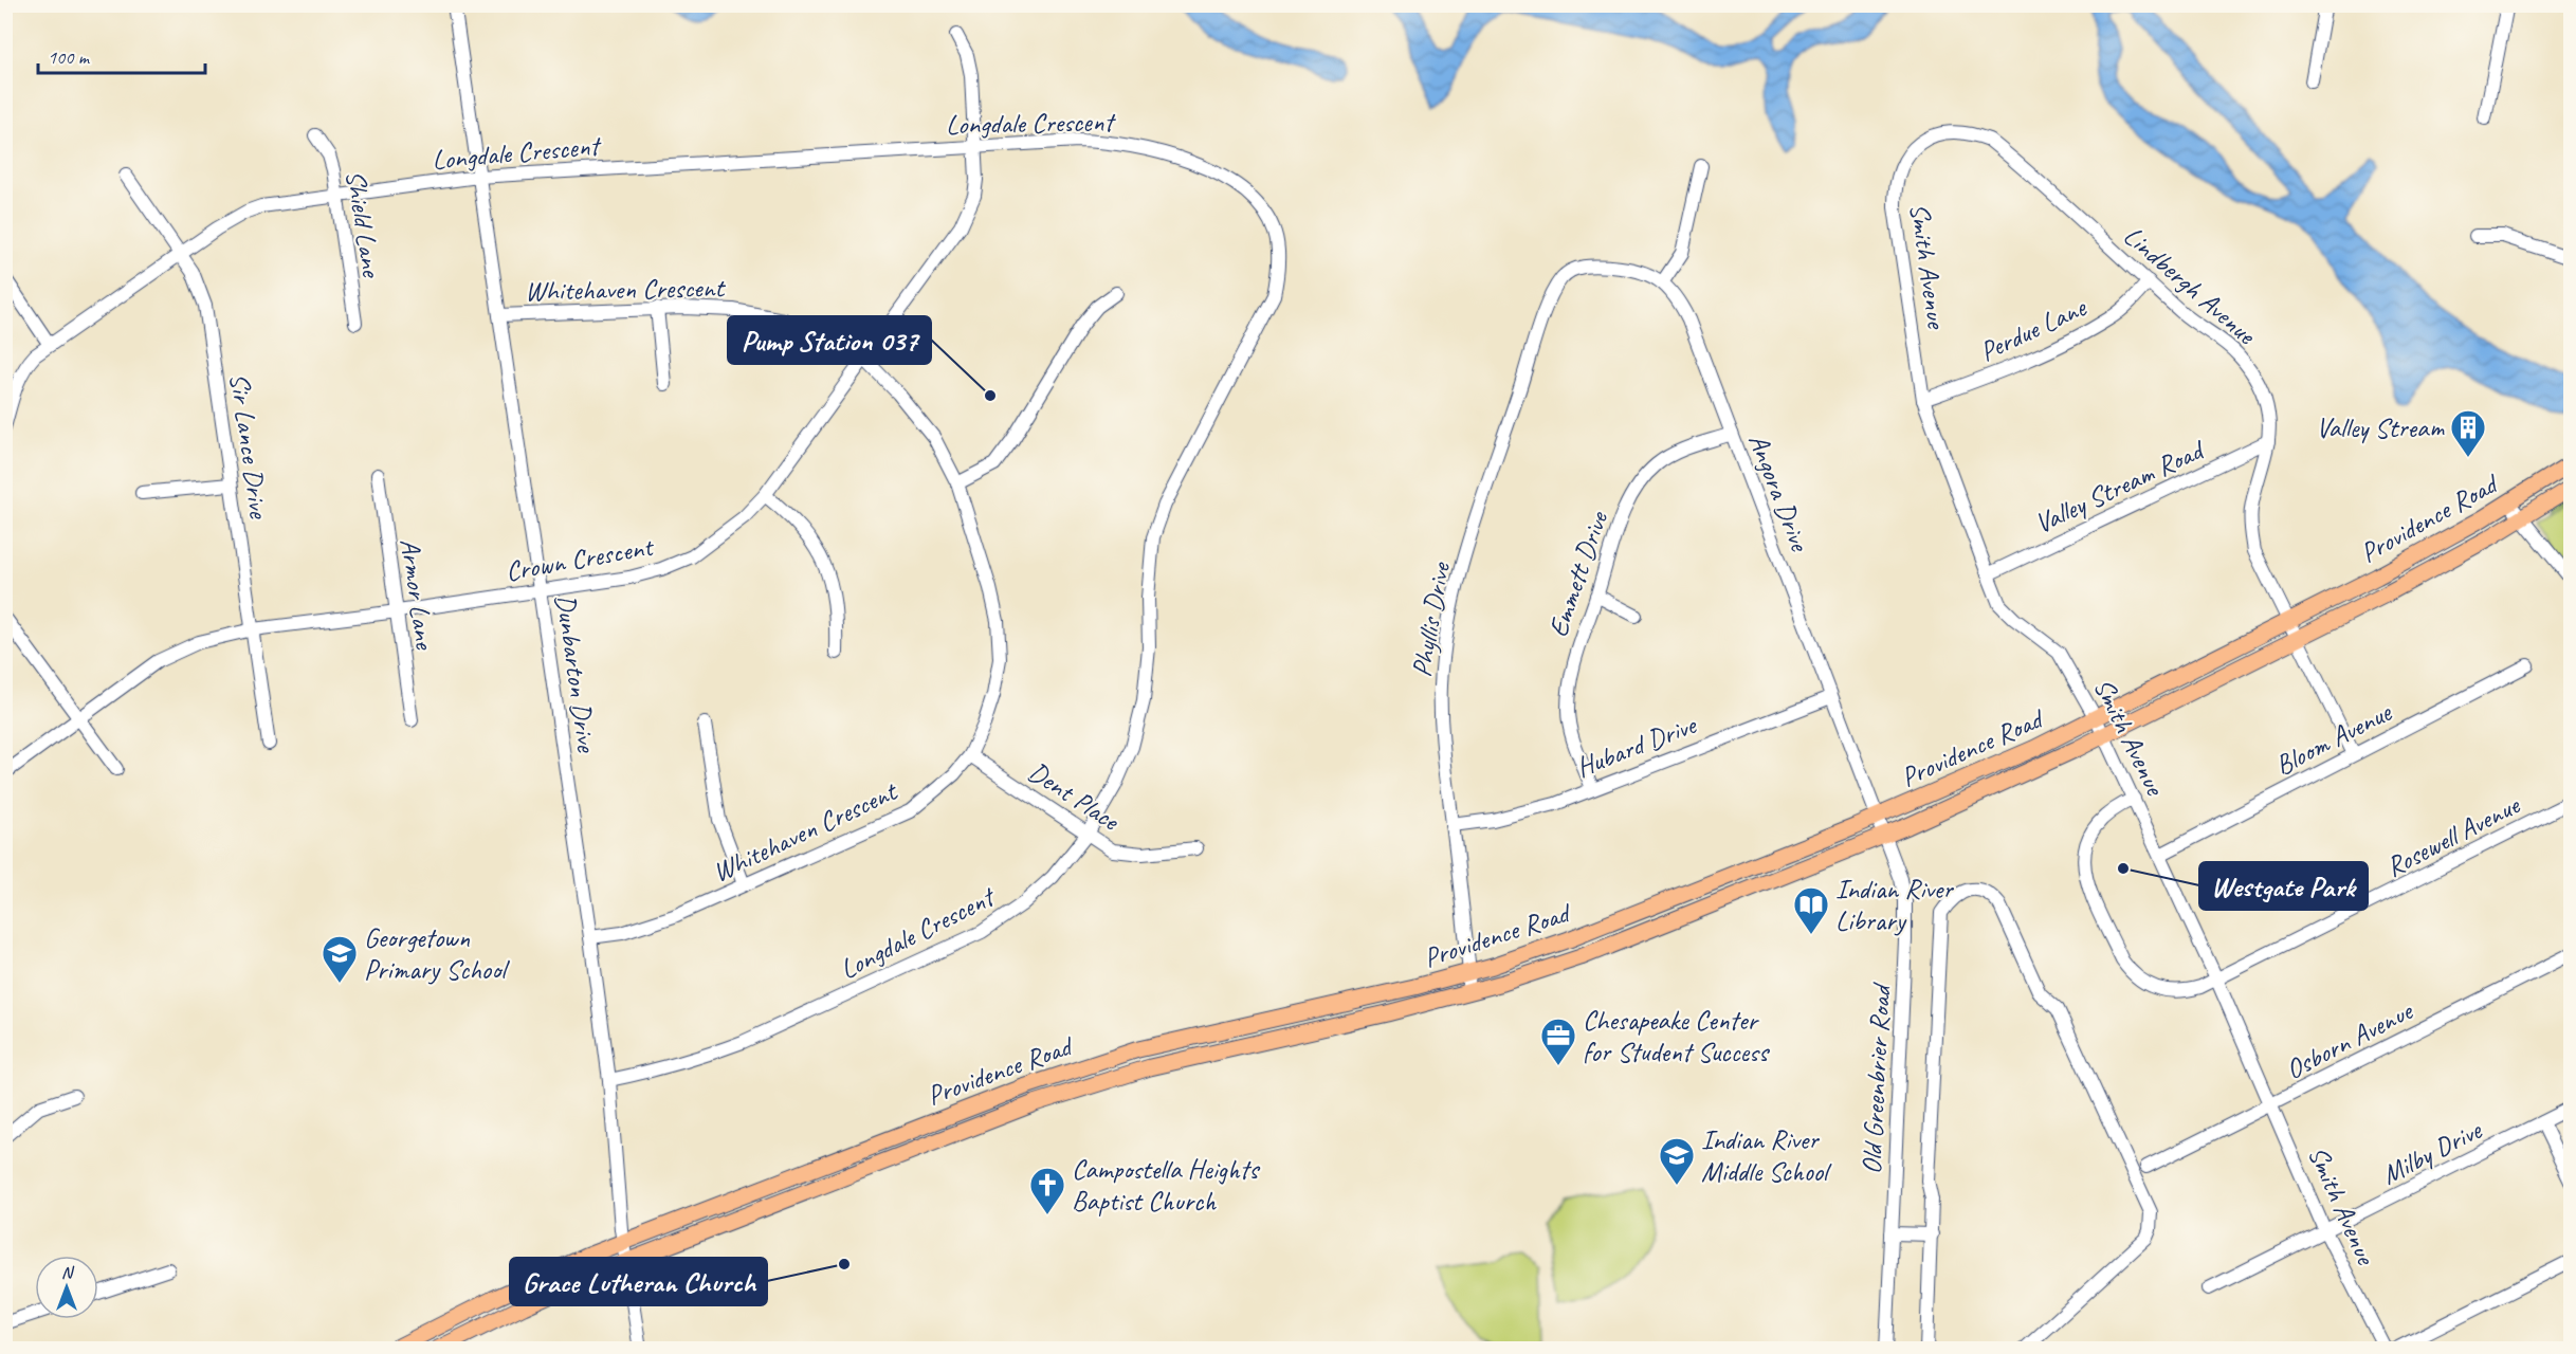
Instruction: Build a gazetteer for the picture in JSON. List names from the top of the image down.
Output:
{
  "streets": {
    "main road": ["Providence Road"],
    "street": [
      "Longdale Crescent",
      "Shield Lane",
      "Smith Avenue",
      "Lindbergh Avenue",
      "Whitehaven Crescent",
      "Perdue Lane",
      "Sir Lance Drive",
      "Valley Stream Road",
      "Angora Drive",
      "Crown Crescent",
      "Emmett Drive",
      "Armor Lane",
      "Phyllis Drive",
      "Dunbarton Drive",
      "Bloom Avenue",
      "Hubard Drive",
      "Dent Place",
      "Rosewell Avenue",
      "Osborn Avenue",
      "Old Greenbrier Road",
      "Milby Drive"
    ]
  },
  "crossings": [
    ["Longdale Crescent", "Shield Lane"],
    ["Longdale Crescent", "Sir Lance Drive"],
    ["Longdale Crescent", "Crown Crescent"],
    ["Longdale Crescent", "Dunbarton Drive"],
    ["Longdale Crescent", "Dent Place"],
    ["Smith Avenue", "Lindbergh Avenue"],
    ["Smith Avenue", "Perdue Lane"],
    ["Smith Avenue", "Valley Stream Road"],
    ["Smith Avenue", "Providence Road"],
    ["Smith Avenue", "Bloom Avenue"],
    ["Smith Avenue", "Rosewell Avenue"],
    ["Smith Avenue", "Osborn Avenue"],
    ["Smith Avenue", "Milby Drive"],
    ["Lindbergh Avenue", "Perdue Lane"],
    ["Lindbergh Avenue", "Valley Stream Road"],
    ["Lindbergh Avenue", "Providence Road"],
    ["Lindbergh Avenue", "Bloom Avenue"],
    ["Whitehaven Crescent", "Crown Crescent"],
    ["Whitehaven Crescent", "Dunbarton Drive"],
    ["Whitehaven Crescent", "Dent Place"],
    ["Sir Lance Drive", "Crown Crescent"],
    ["Angora Drive", "Providence Road"],
    ["Angora Drive", "Emmett Drive"],
    ["Angora Drive", "Phyllis Drive"],
    ["Angora Drive", "Hubard Drive"],
    ["Angora Drive", "Old Greenbrier Road"],
    ["Providence Road", "Phyllis Drive"],
    ["Providence Road", "Dunbarton Drive"],
    ["Providence Road", "Old Greenbrier Road"],
    ["Crown Crescent", "Armor Lane"],
    ["Crown Crescent", "Dunbarton Drive"],
    ["Emmett Drive", "Hubard Drive"],
    ["Phyllis Drive", "Hubard Drive"]
  ],
  "places": {
    "other": ["Pump Station 037", "Westgate Park", "Grace Lutheran Church"],
    "building": ["Valley Stream"],
    "library": ["Indian River Library"],
    "school or university": ["Georgetown Primary School", "Indian River Middle School"],
    "office": ["Chesapeake Center for Student Success"],
    "church": ["Campostella Heights Baptist Church"]
  },
  "scale_bar": "100 m",
  "north": "top"
}
